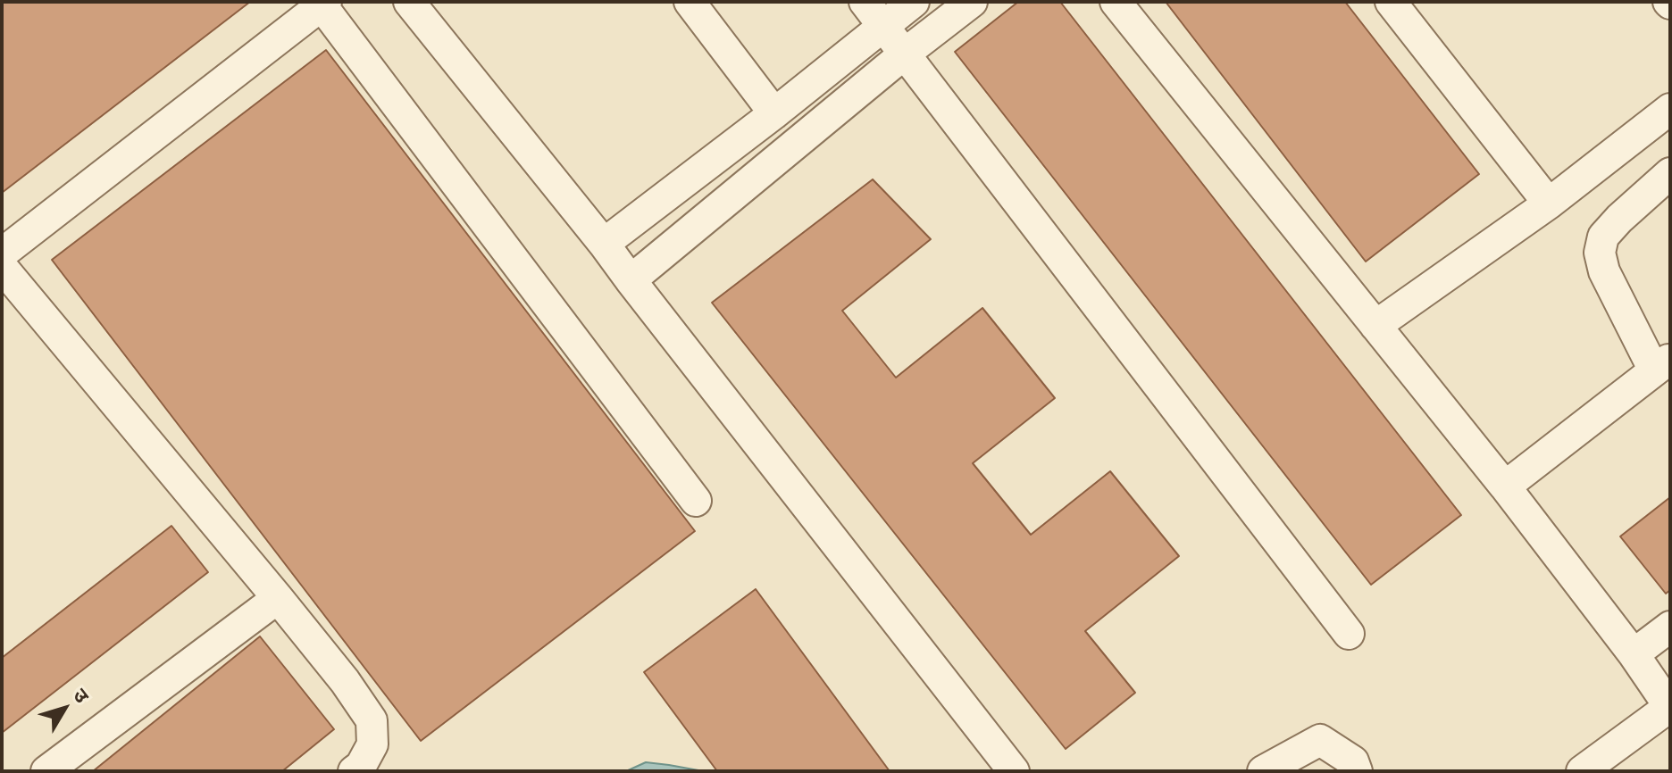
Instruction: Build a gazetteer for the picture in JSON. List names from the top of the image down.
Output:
{
  "north": "top right"
}
